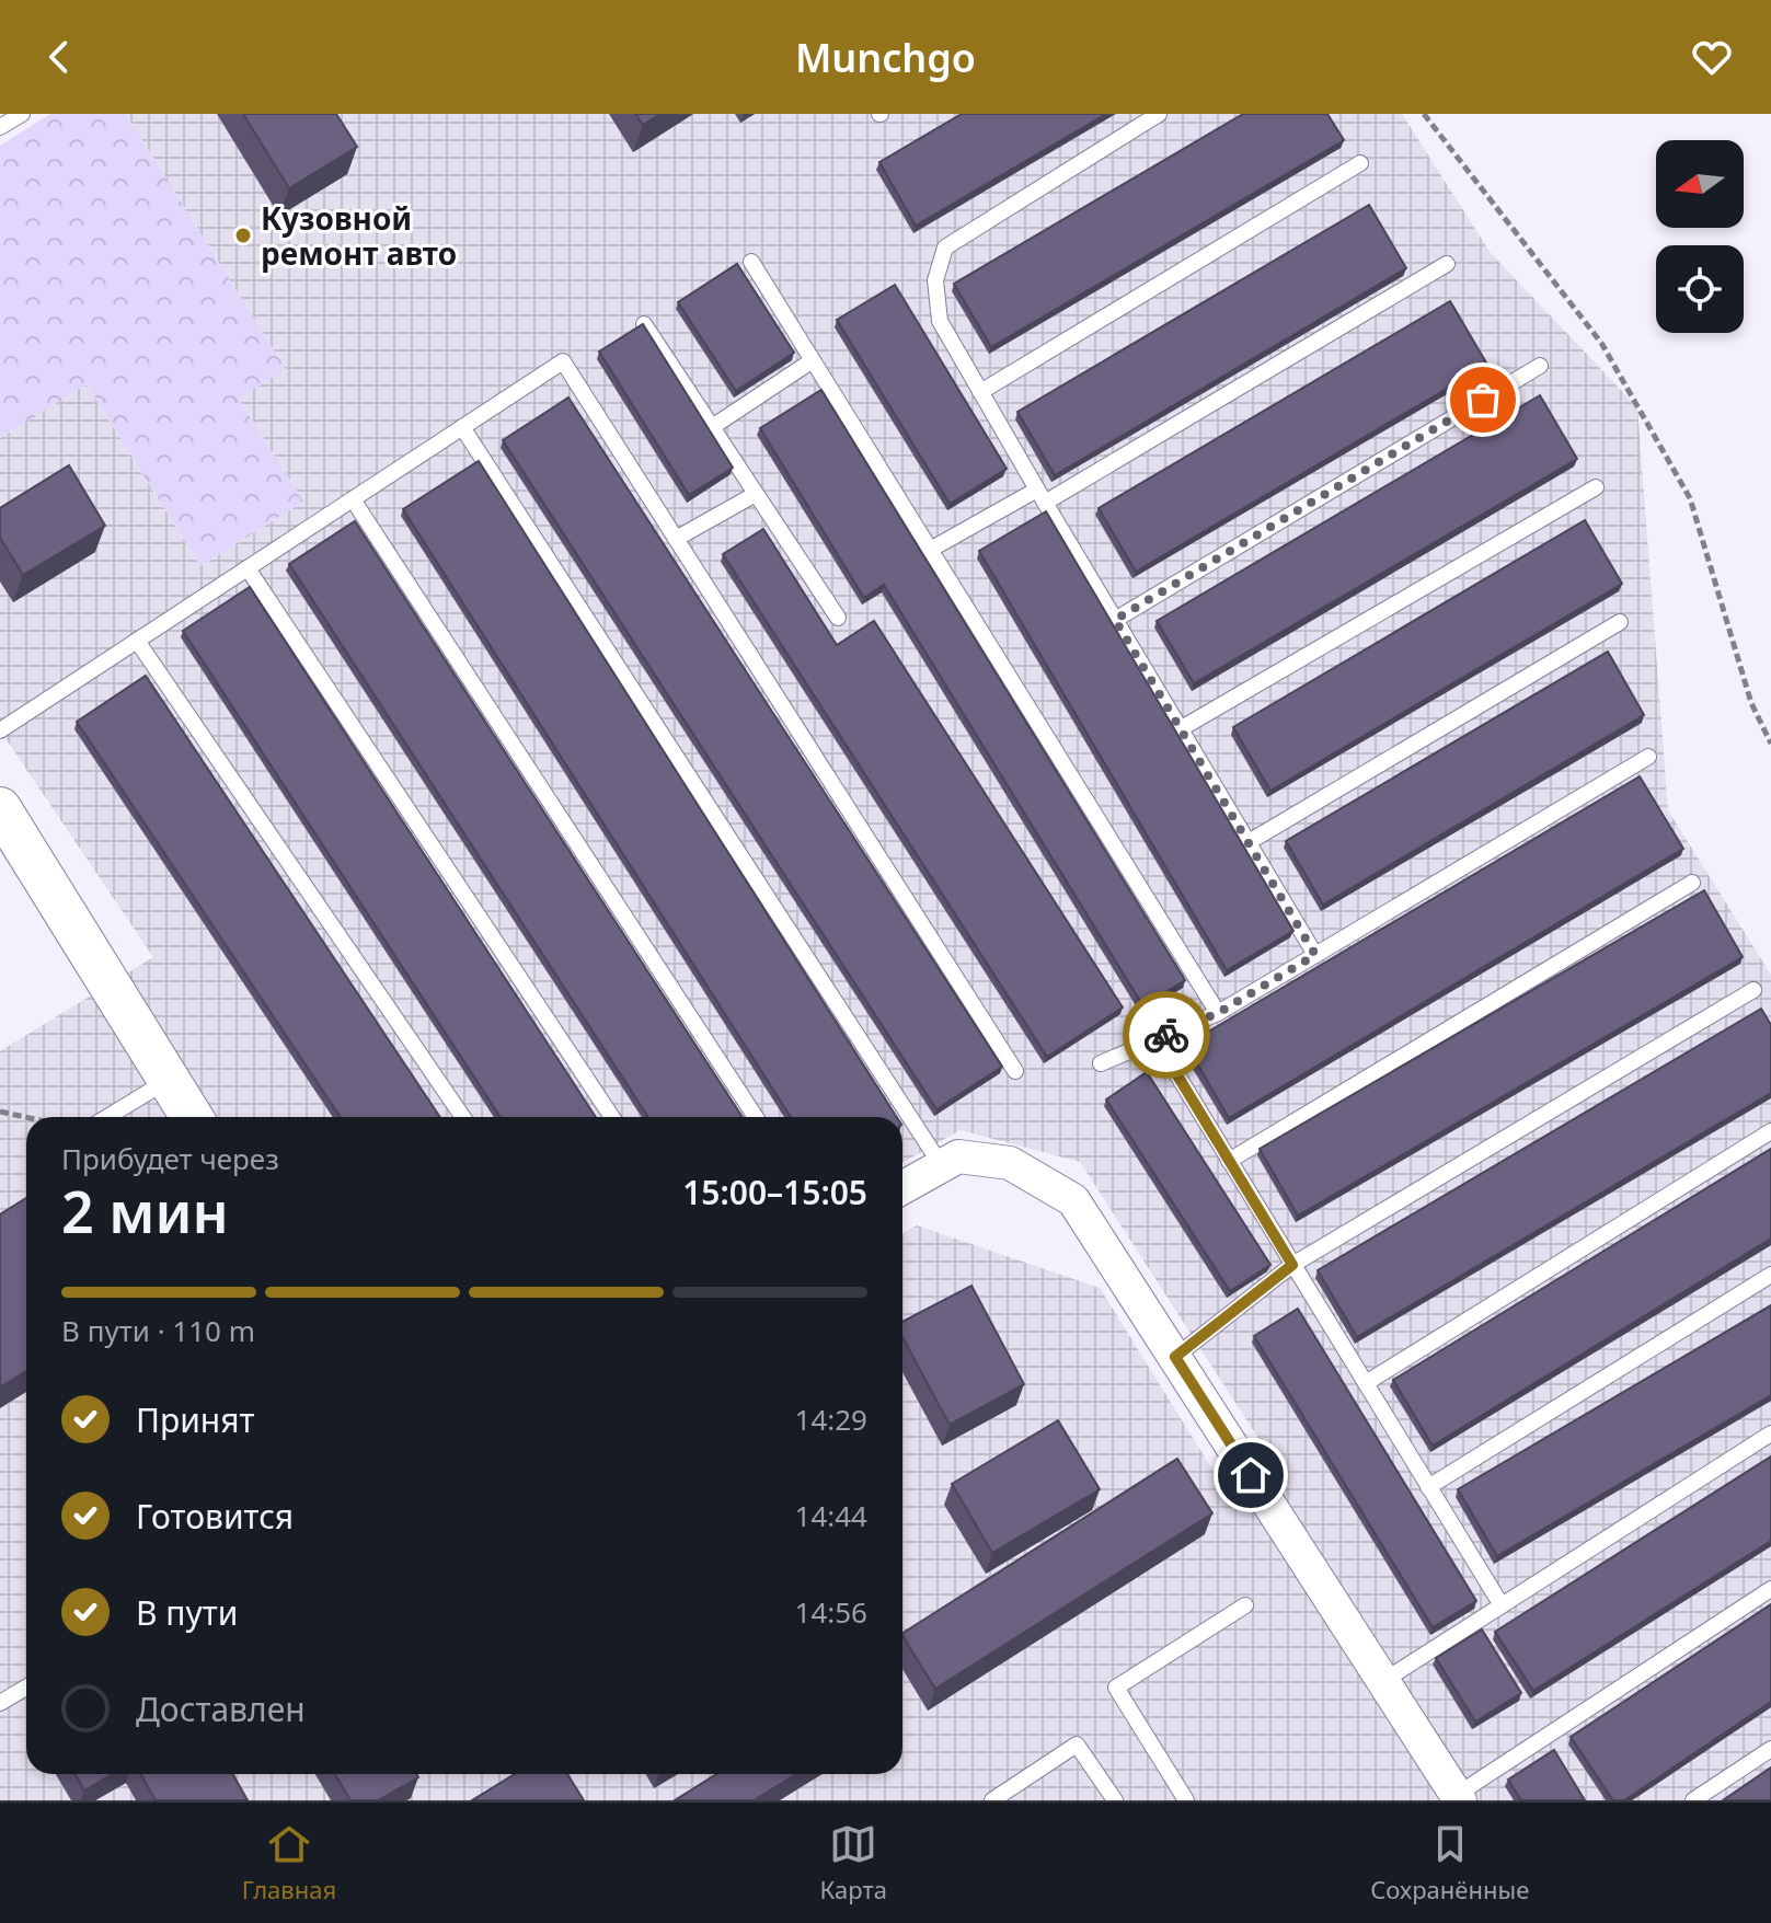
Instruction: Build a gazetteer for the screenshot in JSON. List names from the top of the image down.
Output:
{
  "places": ["Кузовной ремонт авто"],
  "north": "left",
  "page": {
    "header": "Munchgo",
    "heading": ["2 мин", "Прибудет через", "15:00–15:05"],
    "bar": "В пути · 110 m",
    "list": [
      ["Принят", "14:29"],
      ["Готовится", "14:44"],
      ["В пути", "14:56"],
      "Доставлен"
    ],
    "tabs": ["Главная", "Карта", "Сохранённые"]
  }
}
